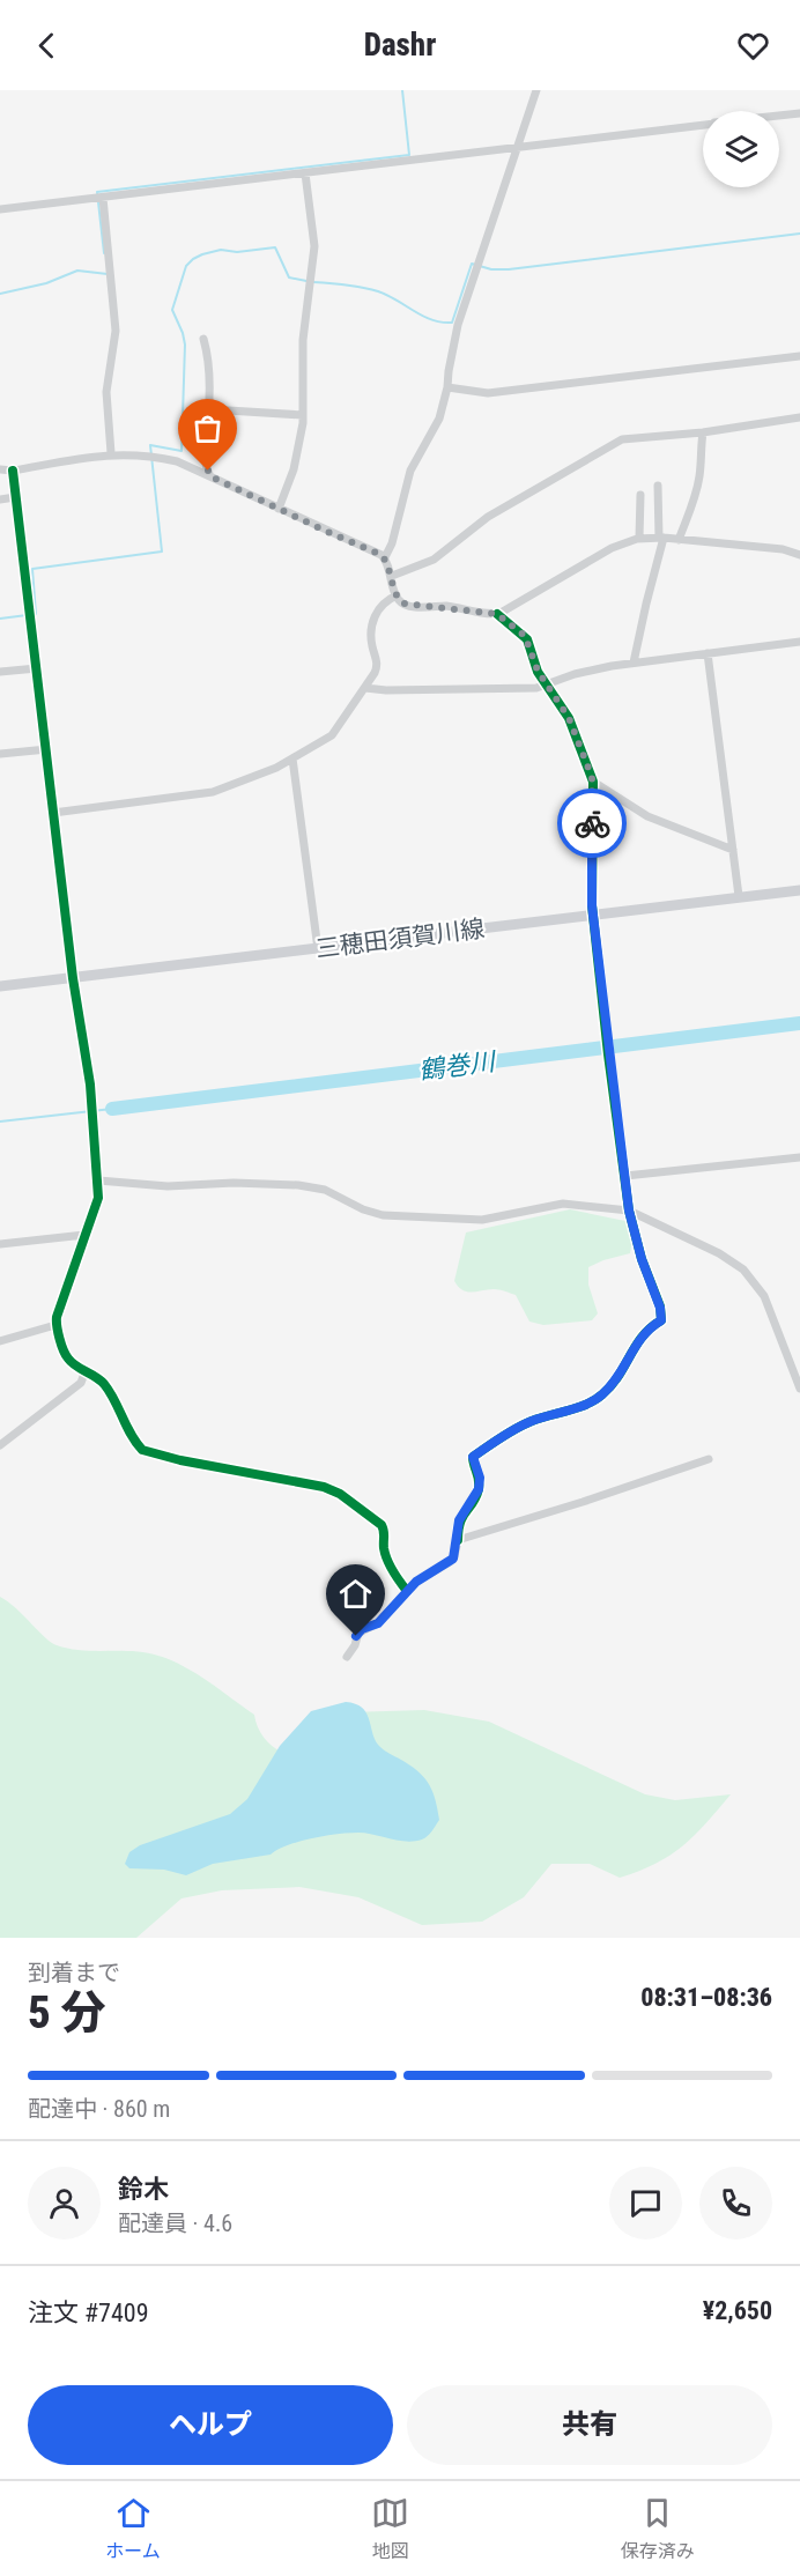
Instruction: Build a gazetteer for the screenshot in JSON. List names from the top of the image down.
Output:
{
  "streets": {
    "main road": ["三穂田須賀川線"]
  },
  "water": ["鶴巻川"],
  "page": {
    "header": "Dashr",
    "heading": ["5 分", "到着まで", "08:31–08:36"],
    "panel": [
      "鈴木",
      "配達員 · 4.6",
      "注文 #7409",
      "¥2,650"
    ],
    "bar": "配達中 · 860 m",
    "buttons": ["ヘルプ", "共有"],
    "tabs": ["ホーム", "地図", "保存済み"]
  }
}
